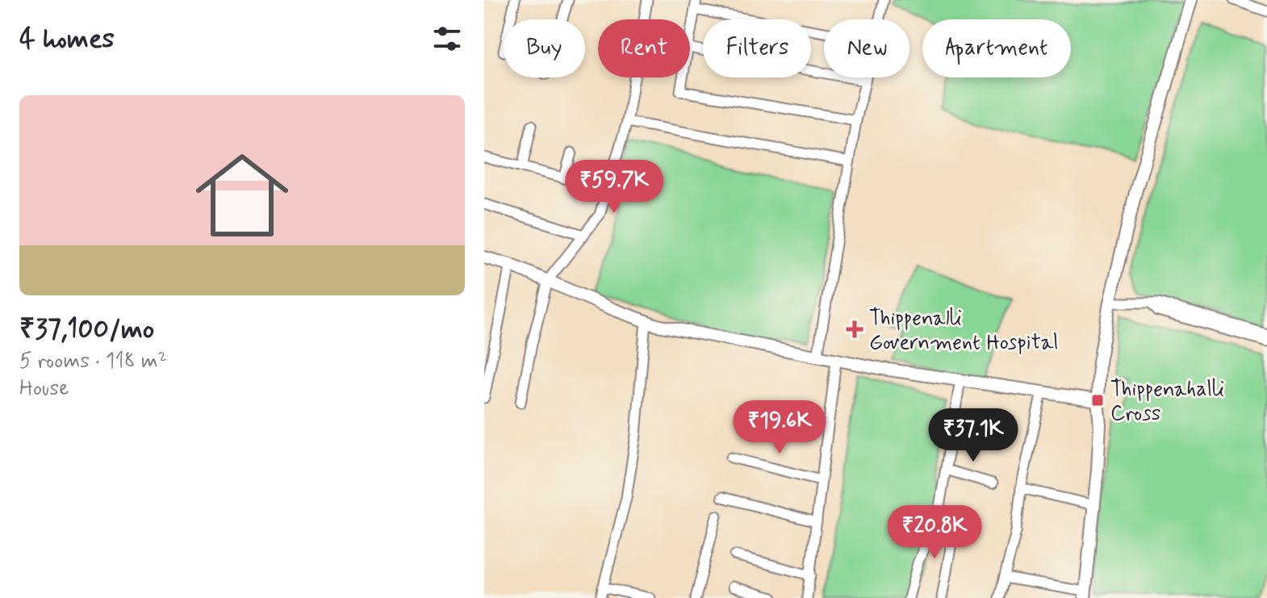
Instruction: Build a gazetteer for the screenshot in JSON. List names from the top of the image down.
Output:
{
  "places": {
    "health": ["Thippenalli Government Hospital"],
    "transit": ["Thippenahalli Cross"]
  },
  "page": {
    "heading": "4 homes",
    "chip": [
      "Buy",
      "Rent",
      "Filters",
      "New",
      "Apartment"
    ],
    "list": [
      {
        "name": "₹37,100/mo",
        "note": "5 rooms · 118 m² · House"
      }
    ],
    "price": [
      "₹59.7K",
      "₹19.6K",
      "₹37.1K",
      "₹20.8K"
    ]
  }
}
